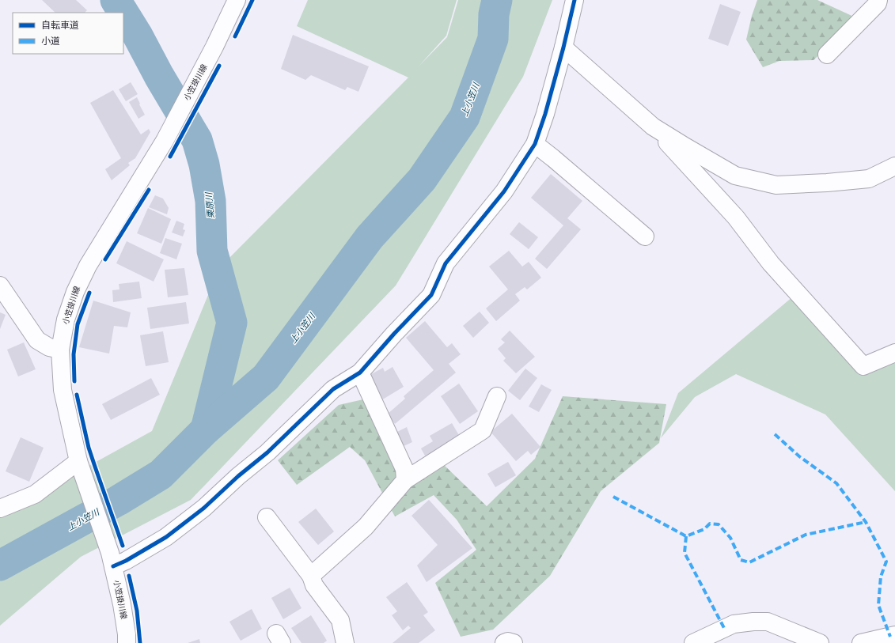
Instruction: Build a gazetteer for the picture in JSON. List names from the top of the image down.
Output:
{
  "streets": {
    "street": ["小笠掛川線"]
  },
  "water": ["上小笠川", "栗原川"],
  "legend": ["自転車道", "小道"]
}
